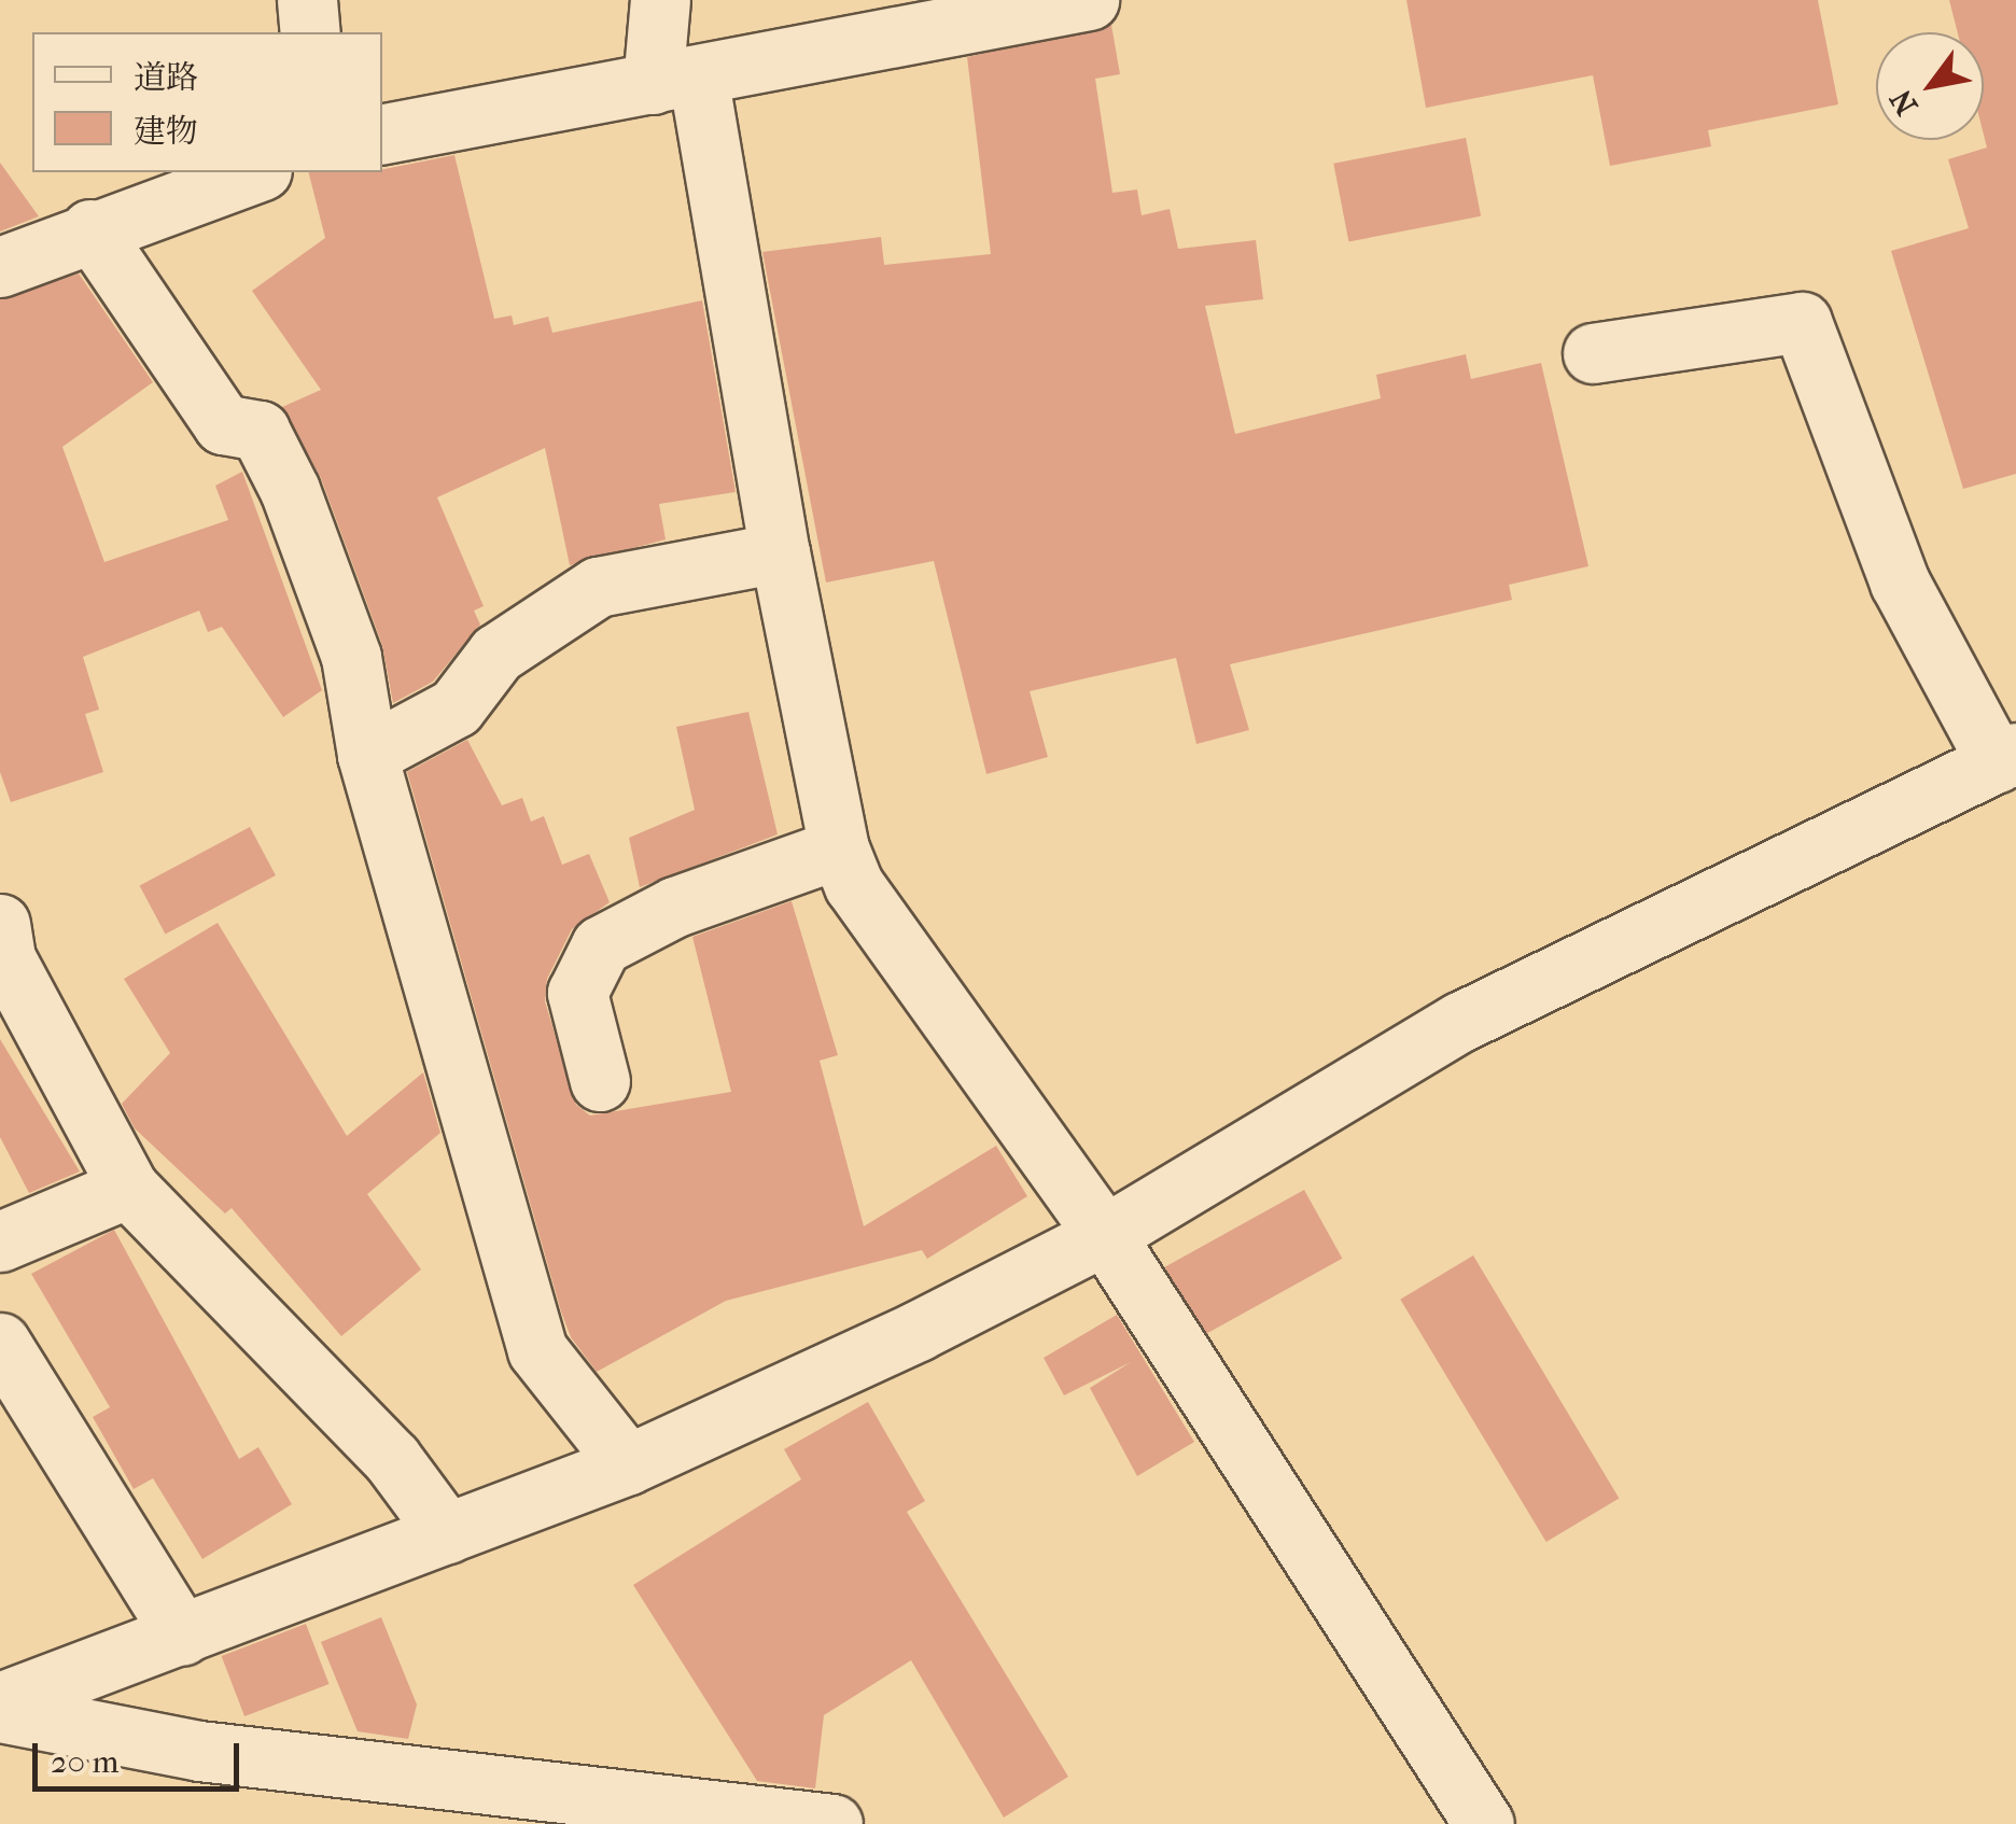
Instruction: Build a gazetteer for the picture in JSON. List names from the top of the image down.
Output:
{
  "legend": ["道路", "建物"],
  "scale_bar": "20 m",
  "north": "bottom left"
}
